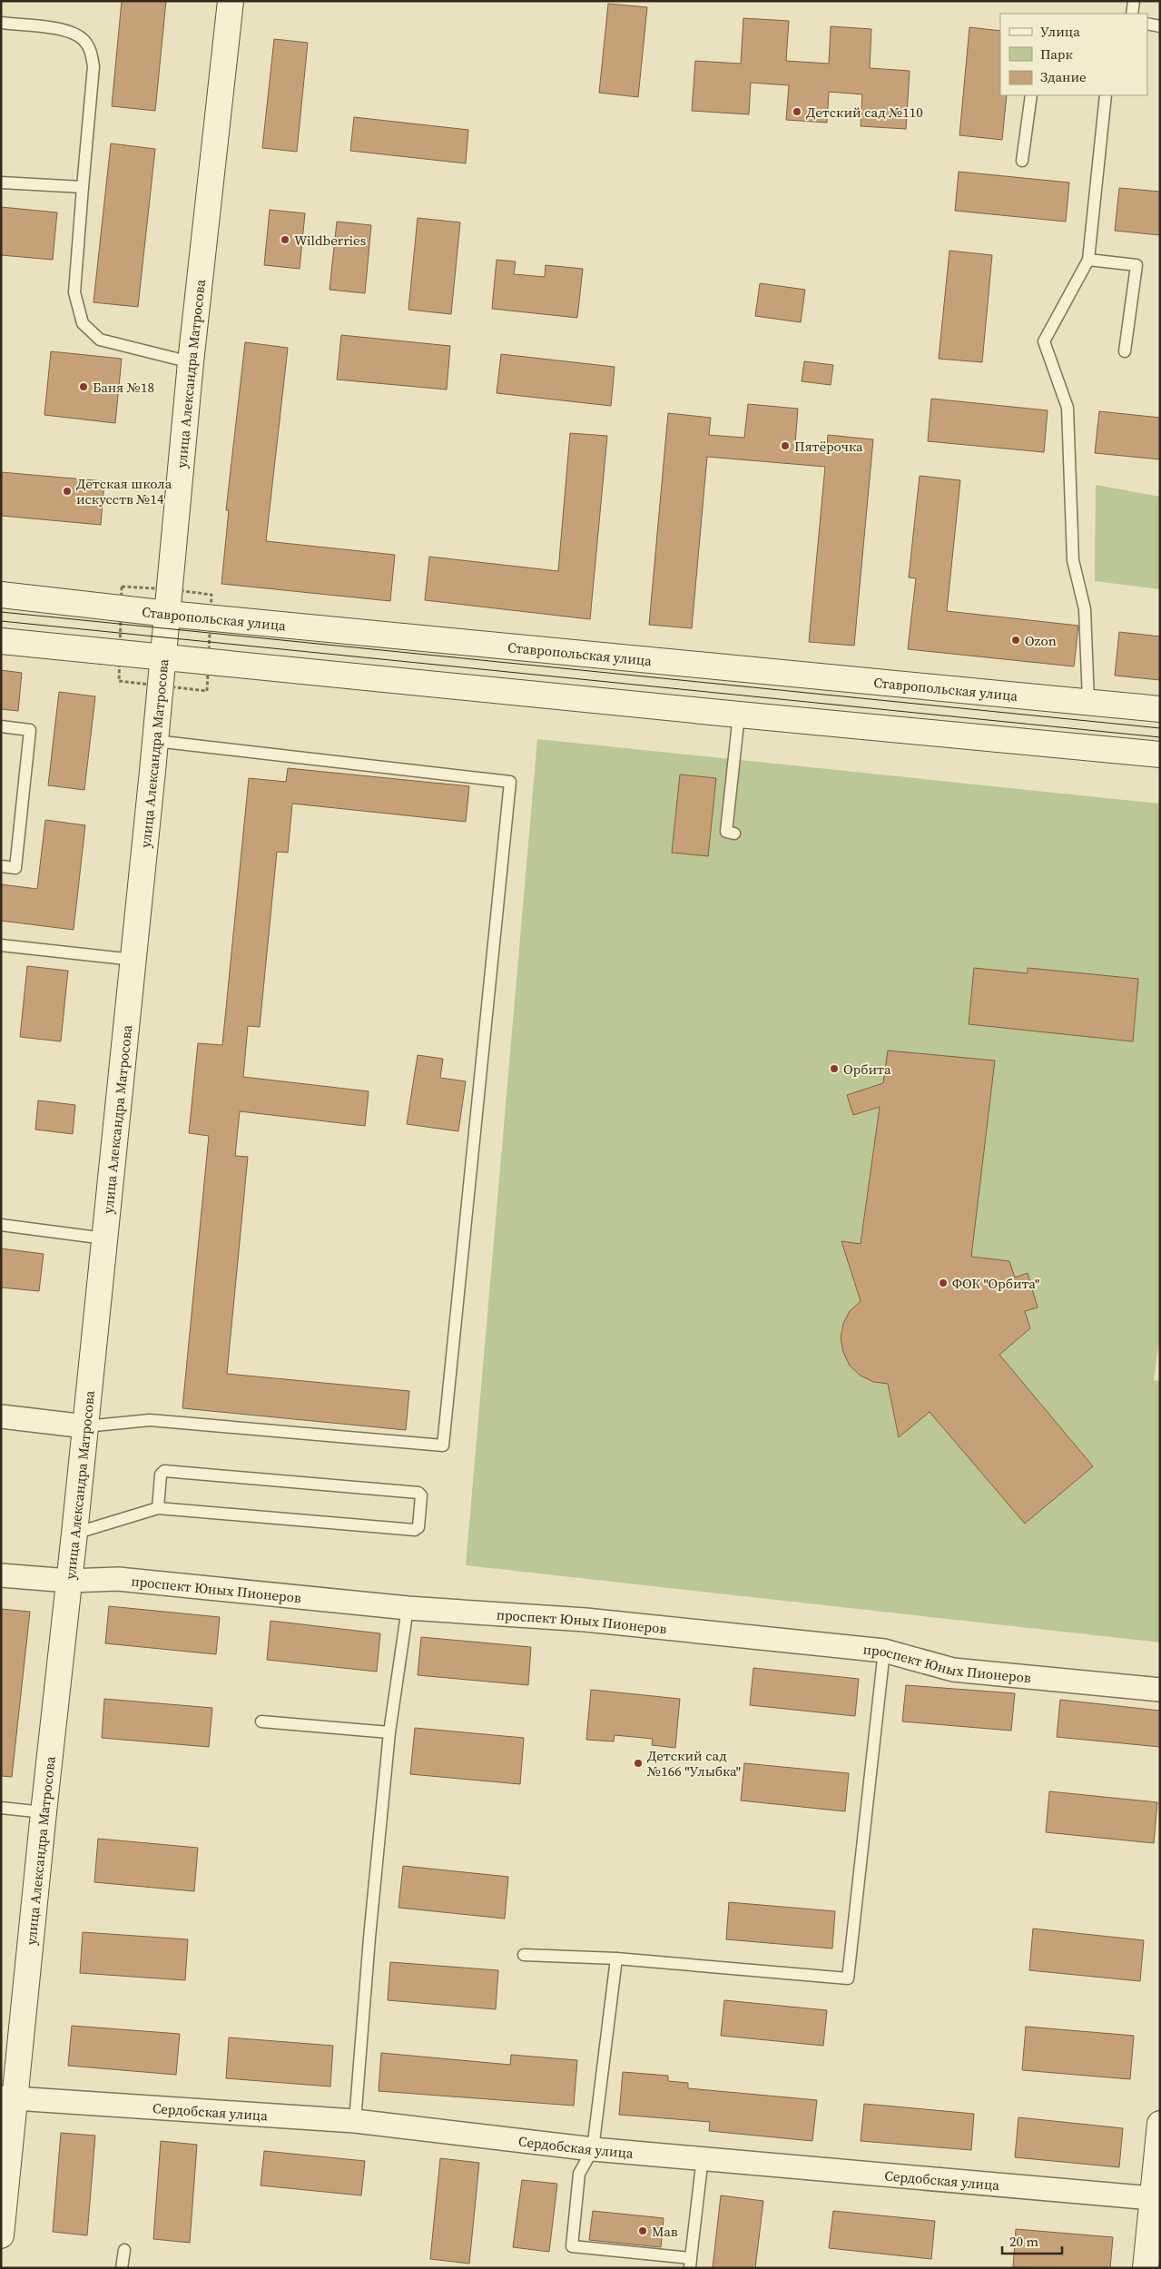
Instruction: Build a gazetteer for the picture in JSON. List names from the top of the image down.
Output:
{
  "streets": {
    "street": [
      "улица Александра Матросова",
      "Ставропольская улица",
      "проспект Юных Пионеров",
      "Сердобская улица"
    ]
  },
  "crossings": [
    ["улица Александра Матросова", "Ставропольская улица"],
    ["улица Александра Матросова", "проспект Юных Пионеров"],
    ["улица Александра Матросова", "Сердобская улица"]
  ],
  "places": [
    "Детский сад №110",
    "Wildberries",
    "Баня №18",
    "Пятёрочка",
    "Детская школа искусств №14",
    "Ozon",
    "Орбита",
    "ФОК \"Орбита\"",
    "Детский сад №166 \"Улыбка\"",
    "Мав"
  ],
  "legend": ["Улица", "Парк", "Здание"],
  "scale_bar": "20 m"
}
